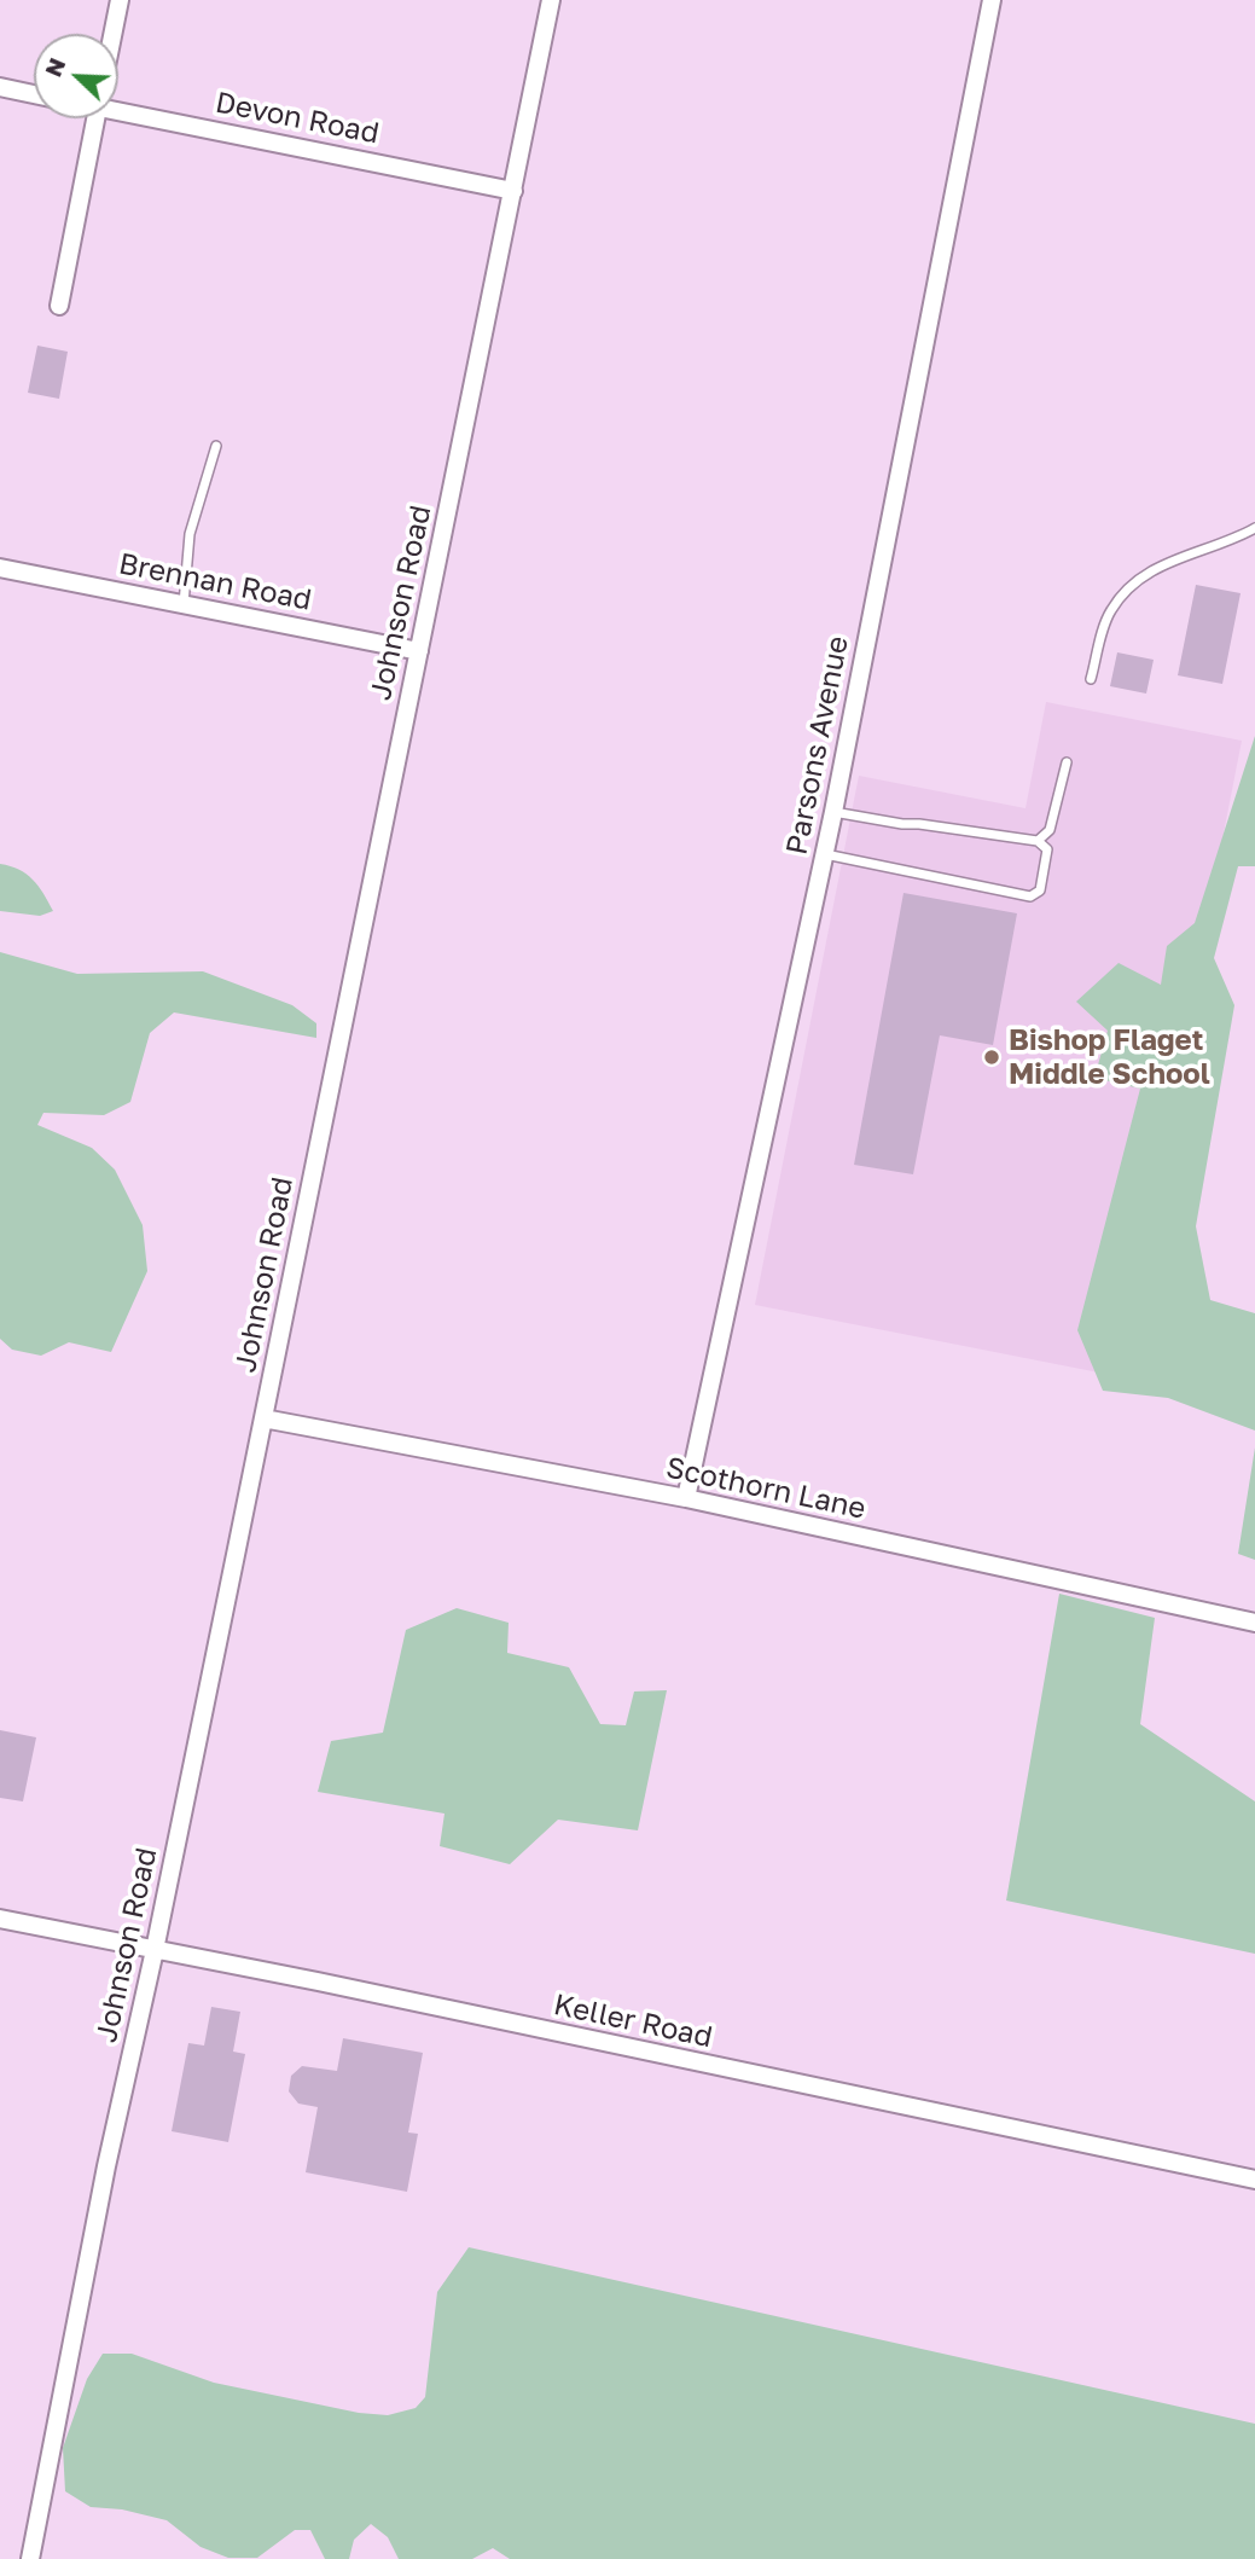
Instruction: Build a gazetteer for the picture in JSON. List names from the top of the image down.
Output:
{
  "streets": {
    "street": [
      "Devon Road",
      "Brennan Road",
      "Johnson Road",
      "Parsons Avenue",
      "Scothorn Lane",
      "Keller Road"
    ]
  },
  "crossings": [
    ["Devon Road", "Johnson Road"],
    ["Brennan Road", "Johnson Road"],
    ["Johnson Road", "Scothorn Lane"],
    ["Johnson Road", "Keller Road"],
    ["Parsons Avenue", "Scothorn Lane"]
  ],
  "places": ["Bishop Flaget Middle School"],
  "north": "top left"
}
